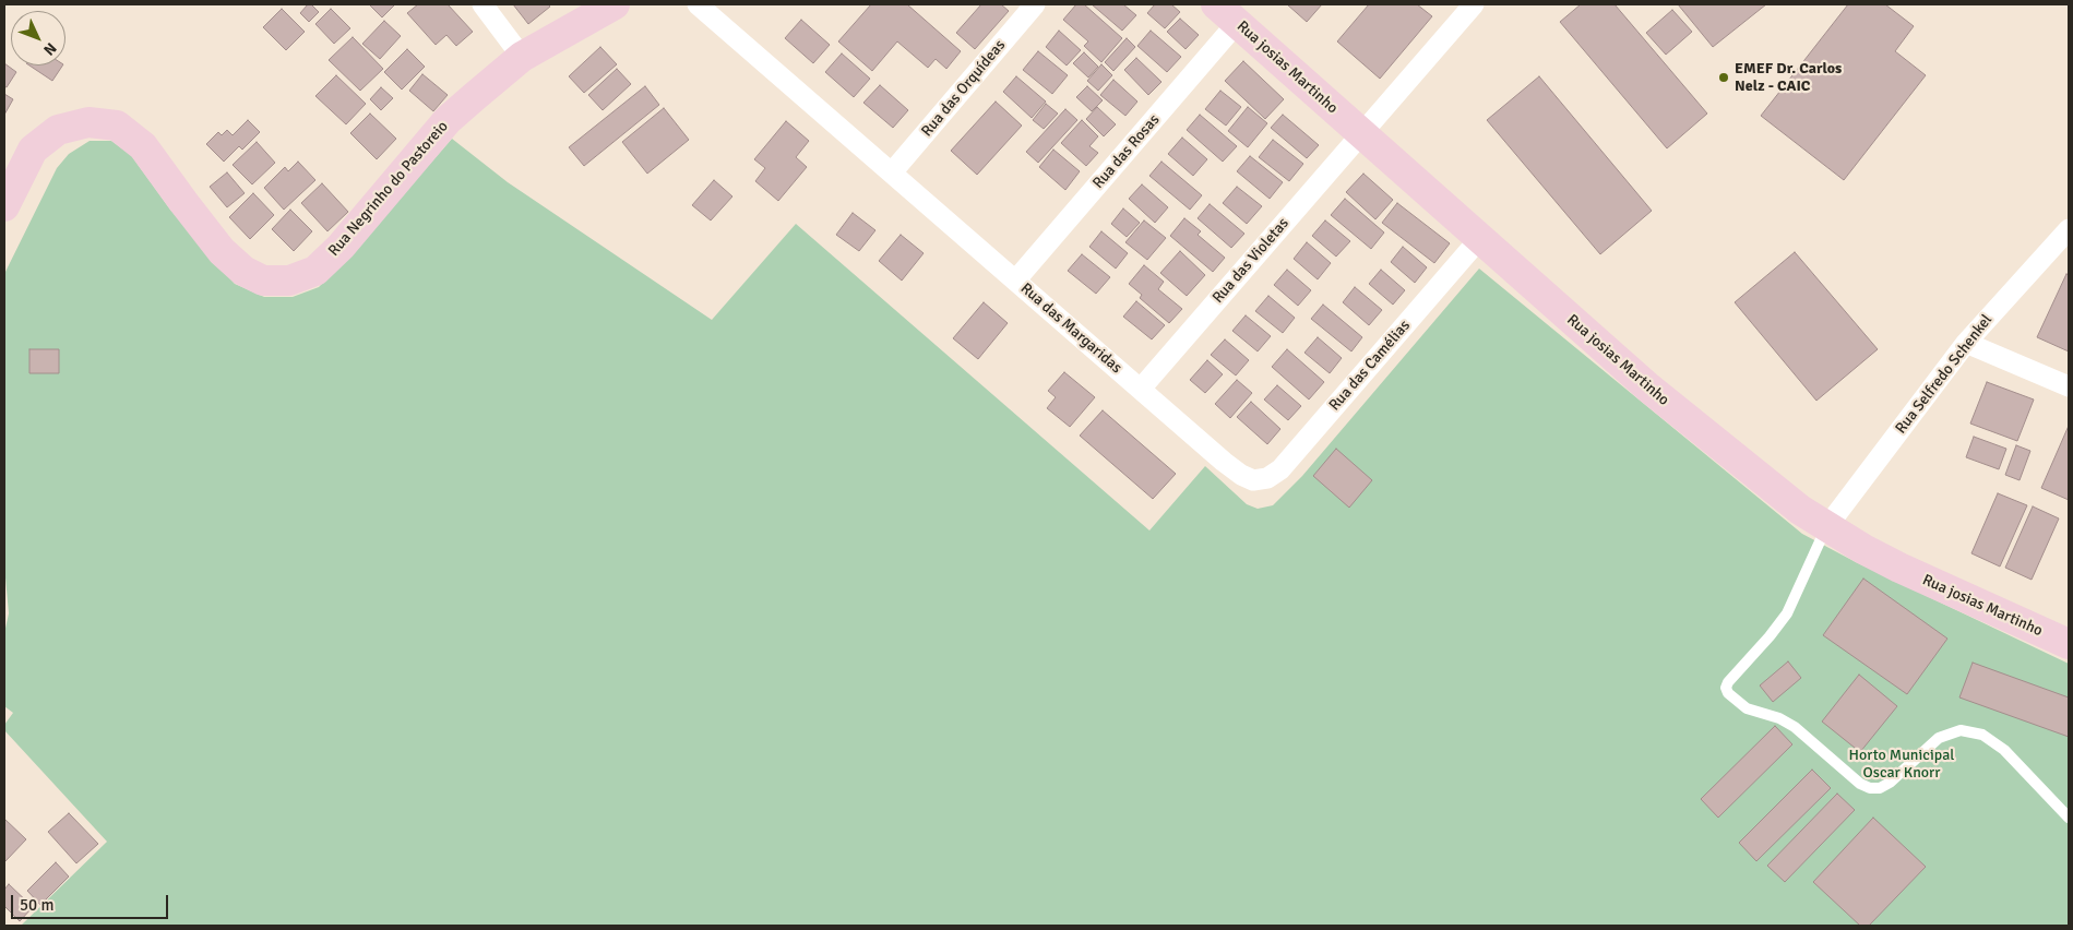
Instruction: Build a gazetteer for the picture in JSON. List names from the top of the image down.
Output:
{
  "streets": {
    "street": [
      "Rua josias Martinho",
      "Rua das Orquídeas",
      "Rua das Rosas",
      "Rua Negrinho do Pastoreio",
      "Rua das Violetas",
      "Rua das Margaridas",
      "Rua das Camélias",
      "Rua Selfredo Schenkel"
    ]
  },
  "crossings": [
    ["Rua josias Martinho", "Rua das Rosas"],
    ["Rua josias Martinho", "Rua das Violetas"],
    ["Rua josias Martinho", "Rua das Camélias"],
    ["Rua josias Martinho", "Rua Selfredo Schenkel"],
    ["Rua das Orquídeas", "Rua das Margaridas"],
    ["Rua das Rosas", "Rua das Margaridas"],
    ["Rua das Violetas", "Rua das Margaridas"],
    ["Rua das Margaridas", "Rua das Camélias"]
  ],
  "parks": ["Horto Municipal Oscar Knorr"],
  "places": ["EMEF Dr. Carlos Nelz - CAIC"],
  "scale_bar": "50 m",
  "north": "bottom right"
}
